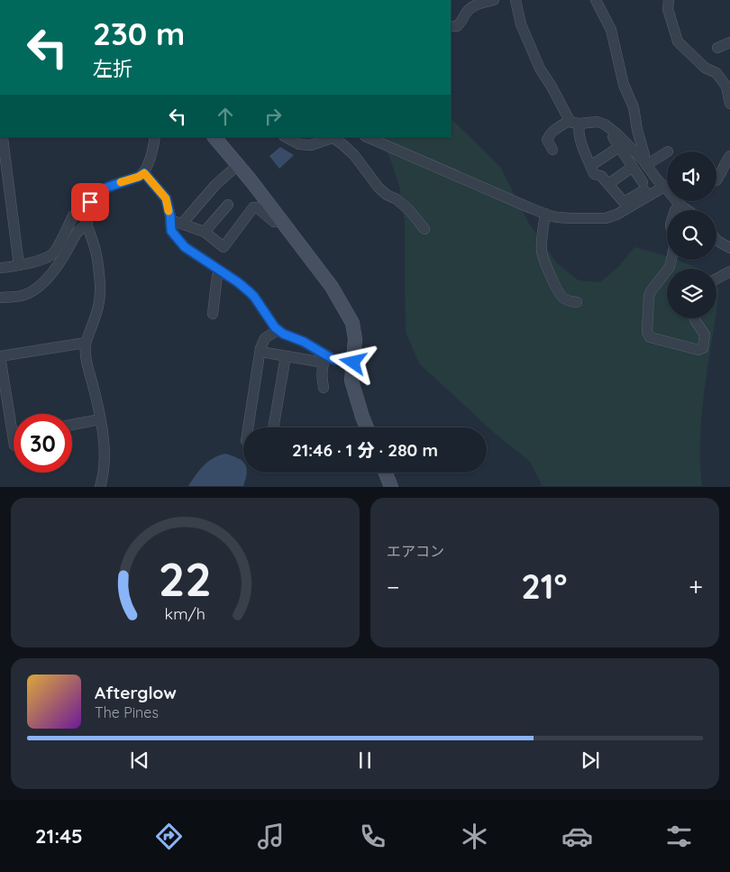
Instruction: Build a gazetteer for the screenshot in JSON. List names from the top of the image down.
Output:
{
  "page": {
    "turn": ["230 m", "左折"],
    "limit": "30",
    "trip": "21:46 · 1 分 · 280 m",
    "tile": "エアコン",
    "heat": ["−", "21°", "+"],
    "song": ["Afterglow", "The Pines"],
    "tabs": "21:45",
    "gauge": ["22", "km/h"]
  }
}
